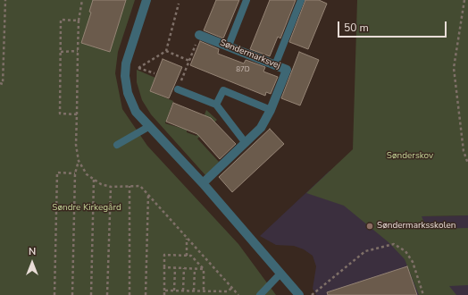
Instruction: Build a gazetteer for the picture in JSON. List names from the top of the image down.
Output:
{
  "streets": {
    "street": ["Søndermarksvej"]
  },
  "parks": ["Sønderskov", "Søndre Kirkegård"],
  "places": ["Søndermarksskolen"],
  "house_numbers": ["87D"],
  "scale_bar": "50 m",
  "north": "top"
}
